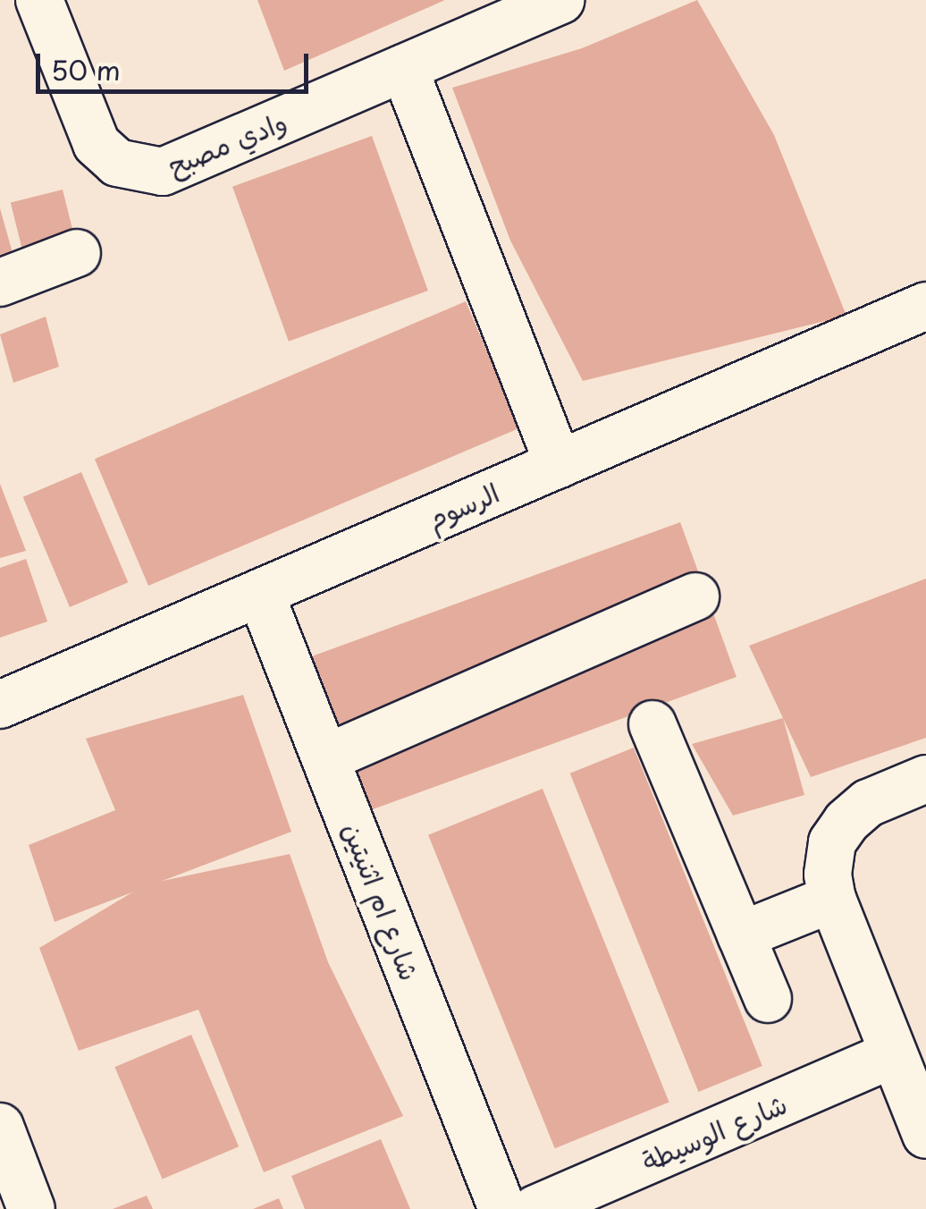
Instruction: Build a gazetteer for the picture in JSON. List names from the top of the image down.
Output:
{
  "streets": {
    "street": [
      "وادي مصبح",
      "الرسوم",
      "شارع ام اثنيتين",
      "شارع الوسيطة"
    ]
  },
  "crossings": [
    ["الرسوم", "شارع ام اثنيتين"]
  ],
  "scale_bar": "50 m"
}
